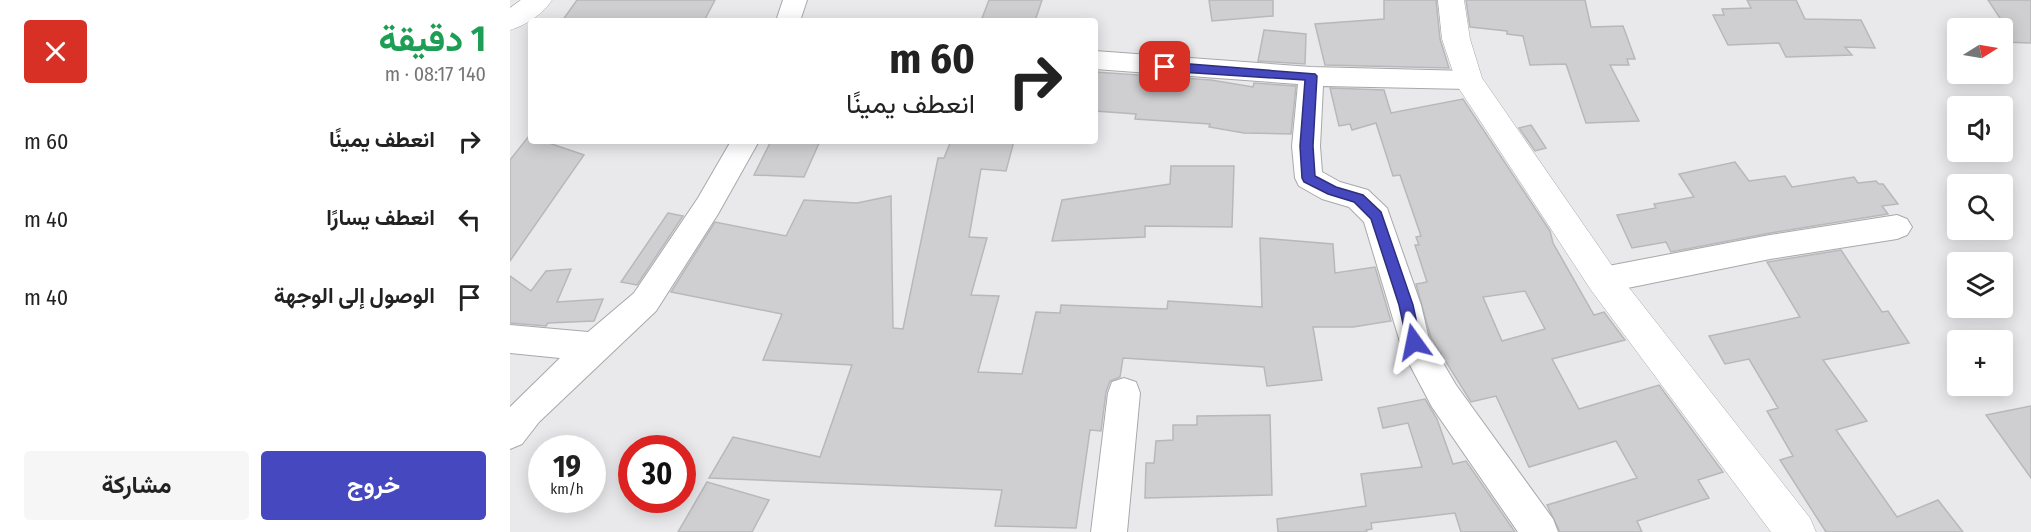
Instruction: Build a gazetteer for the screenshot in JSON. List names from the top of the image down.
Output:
{
  "north": "right",
  "page": {
    "heading": ["1 دقيقة", "140 m · 08:17"],
    "map_buttons": "+",
    "turn": ["60 m", "انعطف يمينًا"],
    "list": [
      {
        "name": "انعطف يمينًا",
        "value": "60 m"
      },
      {
        "name": "انعطف يسارًا",
        "value": "40 m"
      },
      {
        "name": "الوصول إلى الوجهة",
        "value": "40 m"
      }
    ],
    "speed": "19 km/h",
    "limit": "30",
    "buttons": ["خروج", "مشاركة"]
  }
}
